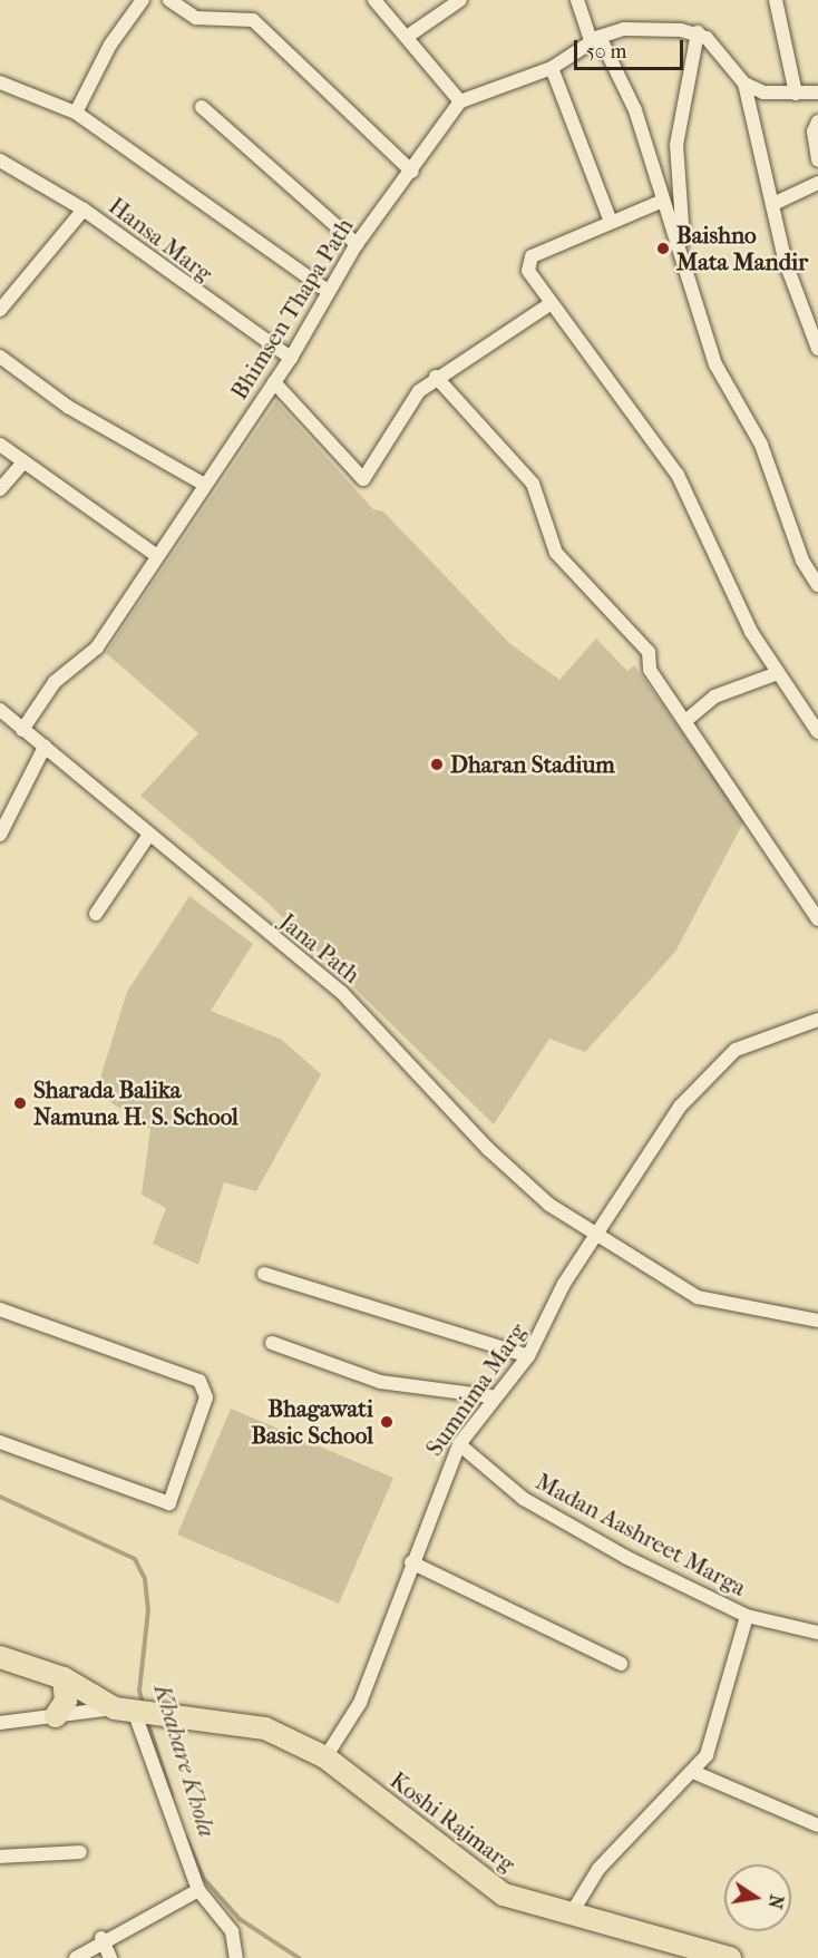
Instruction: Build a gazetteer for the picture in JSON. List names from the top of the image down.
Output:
{
  "streets": {
    "main road": ["Koshi Rajmarg"],
    "street": [
      "Hansa Marg",
      "Bhimsen Thapa Path",
      "Jana Path",
      "Sumnima Marg",
      "Madan Aashreet Marga"
    ]
  },
  "crossings": [
    ["Hansa Marg", "Bhimsen Thapa Path"],
    ["Bhimsen Thapa Path", "Jana Path"],
    ["Jana Path", "Sumnima Marg"],
    ["Sumnima Marg", "Madan Aashreet Marga"],
    ["Sumnima Marg", "Koshi Rajmarg"]
  ],
  "water": ["Khahare Khola"],
  "places": [
    "Baishno Mata Mandir",
    "Dharan Stadium",
    "Sharada Balika Namuna H. S. School",
    "Bhagawati Basic School"
  ],
  "scale_bar": "50 m",
  "north": "right"
}
